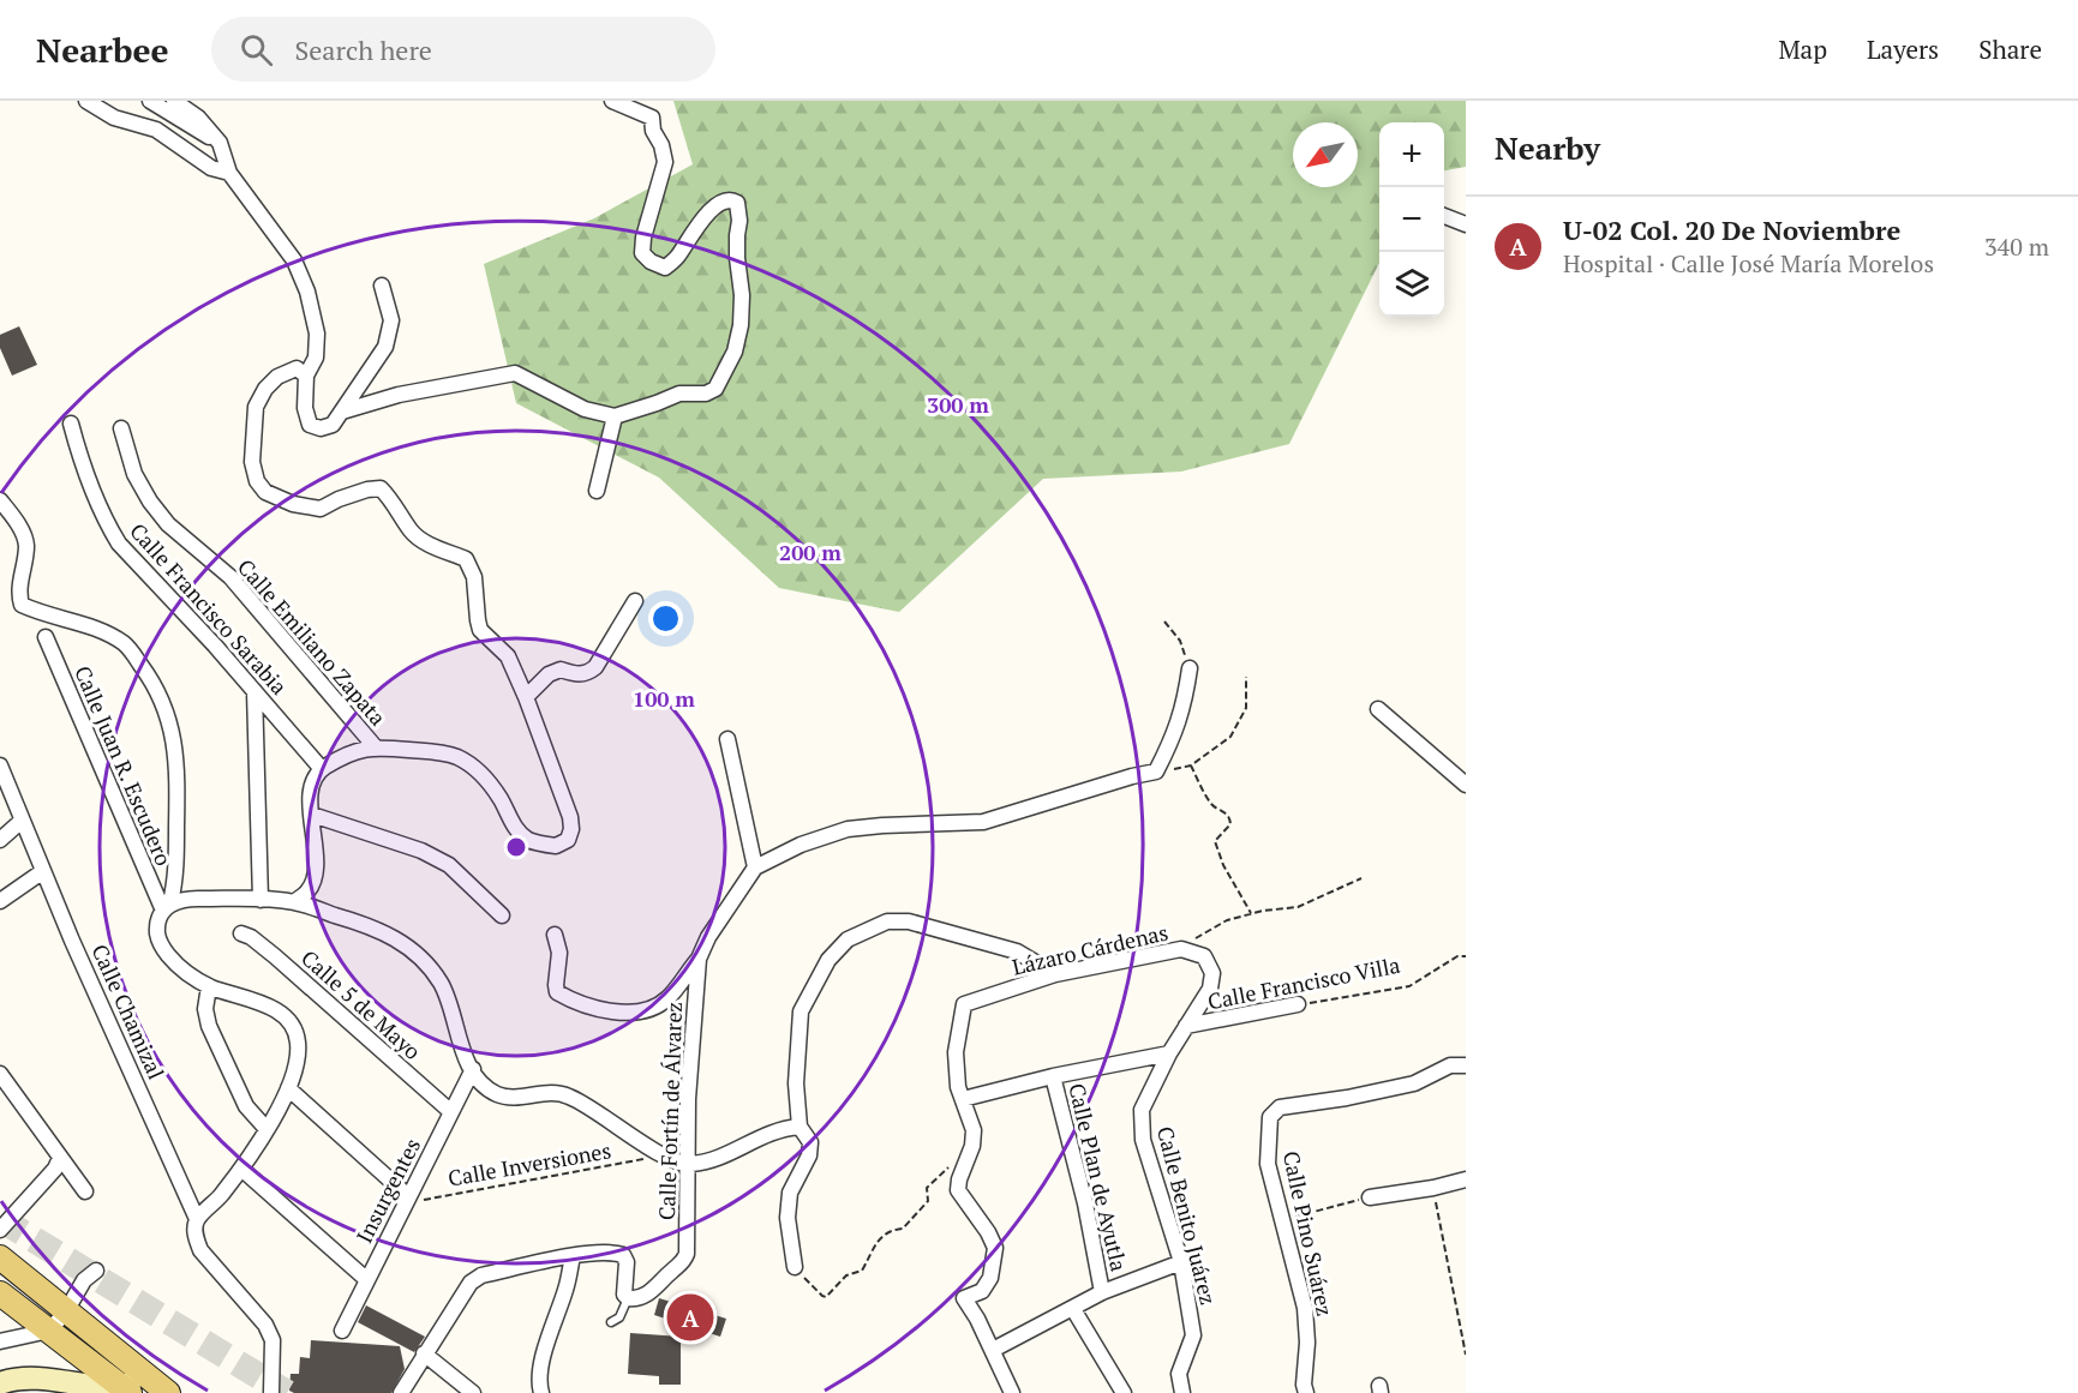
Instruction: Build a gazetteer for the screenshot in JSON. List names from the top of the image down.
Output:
{
  "streets": {
    "street": [
      "Calle Francisco Sarabia",
      "Calle Emiliano Zapata",
      "Calle Juan R. Escudero",
      "Lázaro Cárdenas",
      "Calle Francisco Villa",
      "Calle 5 de Mayo",
      "Calle Chamizal",
      "Calle Fortín de Álvarez",
      "Calle Plan de Ayutla",
      "Insurgentes",
      "Calle Benito Juárez",
      "Calle Pino Suárez"
    ],
    "path": ["Calle Inversiones"]
  },
  "crossings": [
    ["Lázaro Cárdenas", "Calle Francisco Villa"],
    ["Lázaro Cárdenas", "Calle Benito Juárez"],
    ["Calle 5 de Mayo", "Insurgentes"],
    ["Calle Inversiones", "Insurgentes"]
  ],
  "north": "bottom left",
  "page": {
    "header": "Nearbee",
    "search": "Search here",
    "nav": ["Map", "Layers", "Share"],
    "heading": "Nearby",
    "map_buttons": ["+", "−"],
    "list": [
      {
        "mark": "A",
        "name": "U-02 Col. 20 De Noviembre",
        "note": "Hospital · Calle José María Morelos",
        "value": "340 m"
      }
    ],
    "pins": "A"
  },
  "rings": ["300 m", "200 m", "100 m"]
}
